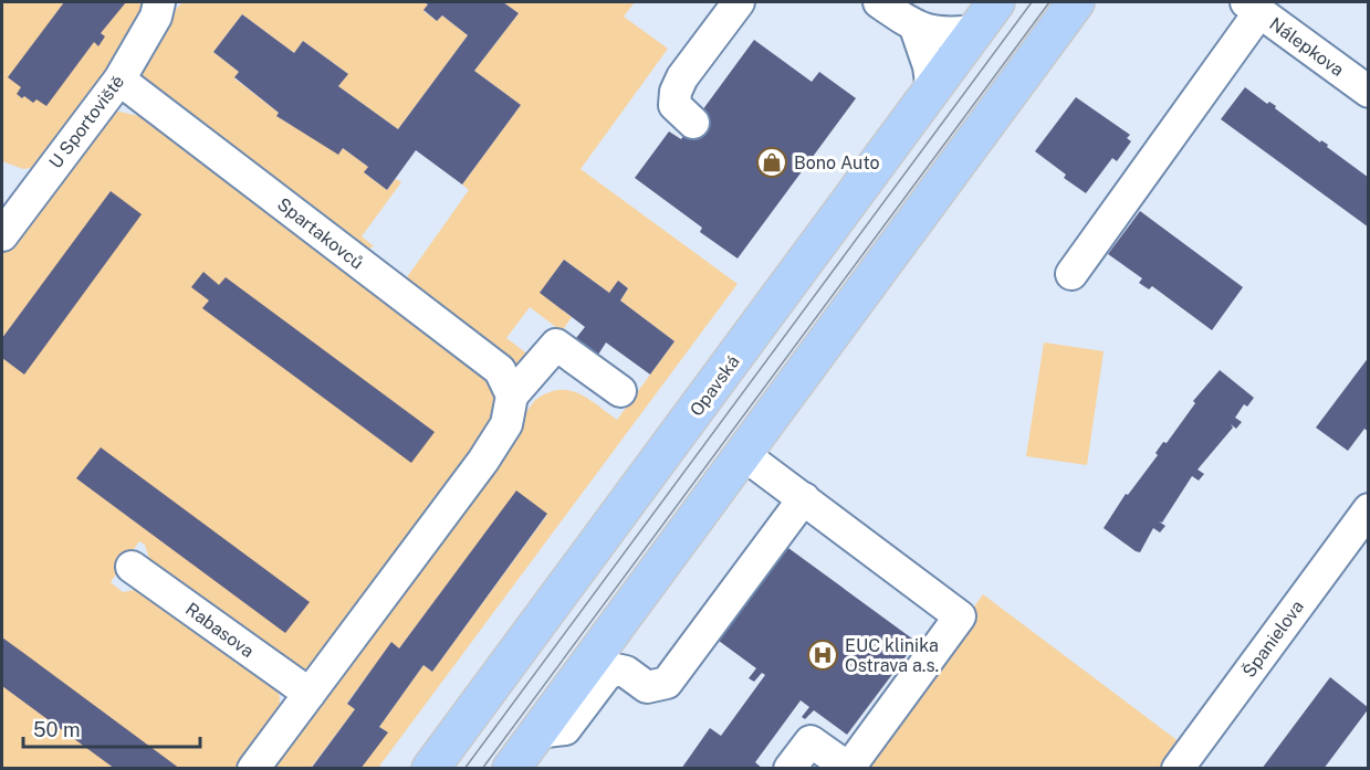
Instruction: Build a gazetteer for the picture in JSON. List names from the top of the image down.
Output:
{
  "streets": {
    "main road": ["Opavská"],
    "street": [
      "Nálepkova",
      "U Sportoviště",
      "Spartakovců",
      "Rabasova",
      "Španielova"
    ]
  },
  "crossings": [
    ["U Sportoviště", "Spartakovců"]
  ],
  "places": {
    "shop": ["Bono Auto"],
    "hospital": ["EUC klinika Ostrava a.s."]
  },
  "scale_bar": "50 m"
}
